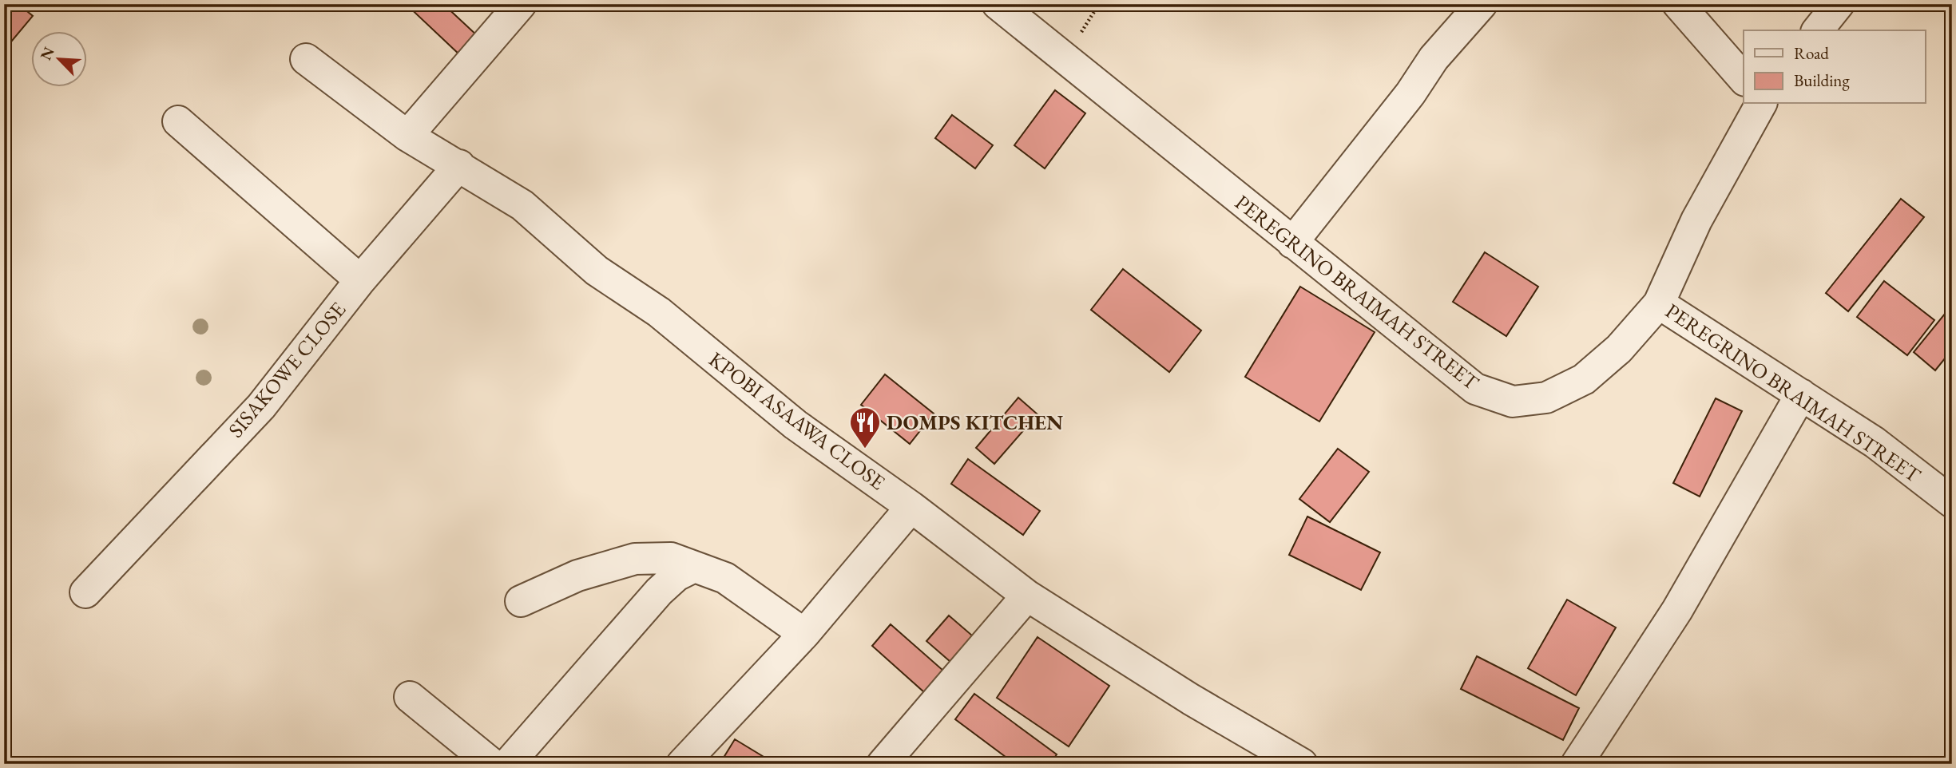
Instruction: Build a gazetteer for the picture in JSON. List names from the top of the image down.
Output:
{
  "streets": {
    "street": ["PEREGRINO BRAIMAH STREET", "SISAKOWE CLOSE", "KPOBI ASAAWA CLOSE"]
  },
  "crossings": [
    ["SISAKOWE CLOSE", "KPOBI ASAAWA CLOSE"]
  ],
  "places": {
    "restaurant": ["DOMPS KITCHEN"]
  },
  "legend": ["Road", "Building"],
  "north": "top left"
}
